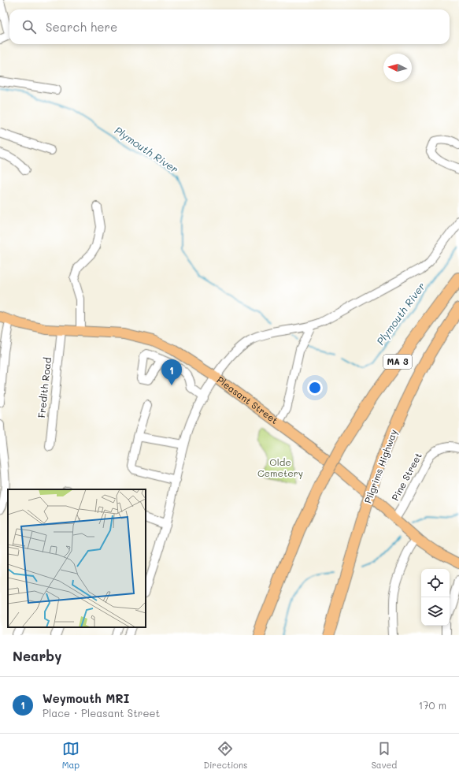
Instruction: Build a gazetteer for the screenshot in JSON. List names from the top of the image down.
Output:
{
  "streets": {
    "highway": ["MA 3", "Pilgrims Highway"],
    "main road": ["Pleasant Street"],
    "street": ["Fredith Road", "Pine Street"]
  },
  "crossings": [
    ["Fredith Road", "Pleasant Street"],
    ["Pleasant Street", "Pine Street"]
  ],
  "water": ["Plymouth River"],
  "parks": ["Olde Cemetery"],
  "north": "left",
  "page": {
    "search": "Search here",
    "pins": "1",
    "heading": "Nearby",
    "list": [
      {
        "mark": "1",
        "name": "Weymouth MRI",
        "note": "Place · Pleasant Street",
        "value": "170 m"
      }
    ],
    "nav": ["Map", "Directions", "Saved"]
  }
}
